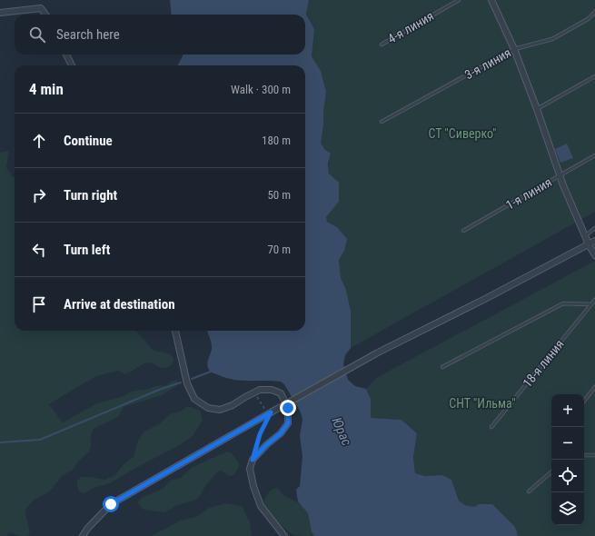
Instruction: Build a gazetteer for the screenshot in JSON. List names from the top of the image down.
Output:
{
  "streets": {
    "lane": [
      "4-я линия",
      "3-я линия",
      "1-я линия",
      "18-я линия"
    ]
  },
  "water": ["Юрас"],
  "parks": ["СТ \"Сиверко\"", "СНТ \"Ильма\""],
  "page": {
    "search": "Search here",
    "heading": ["4 min", "Walk · 300 m"],
    "list": [
      ["Continue", "180 m"],
      ["Turn right", "50 m"],
      ["Turn left", "70 m"],
      "Arrive at destination"
    ],
    "map_buttons": ["+", "−"]
  }
}
